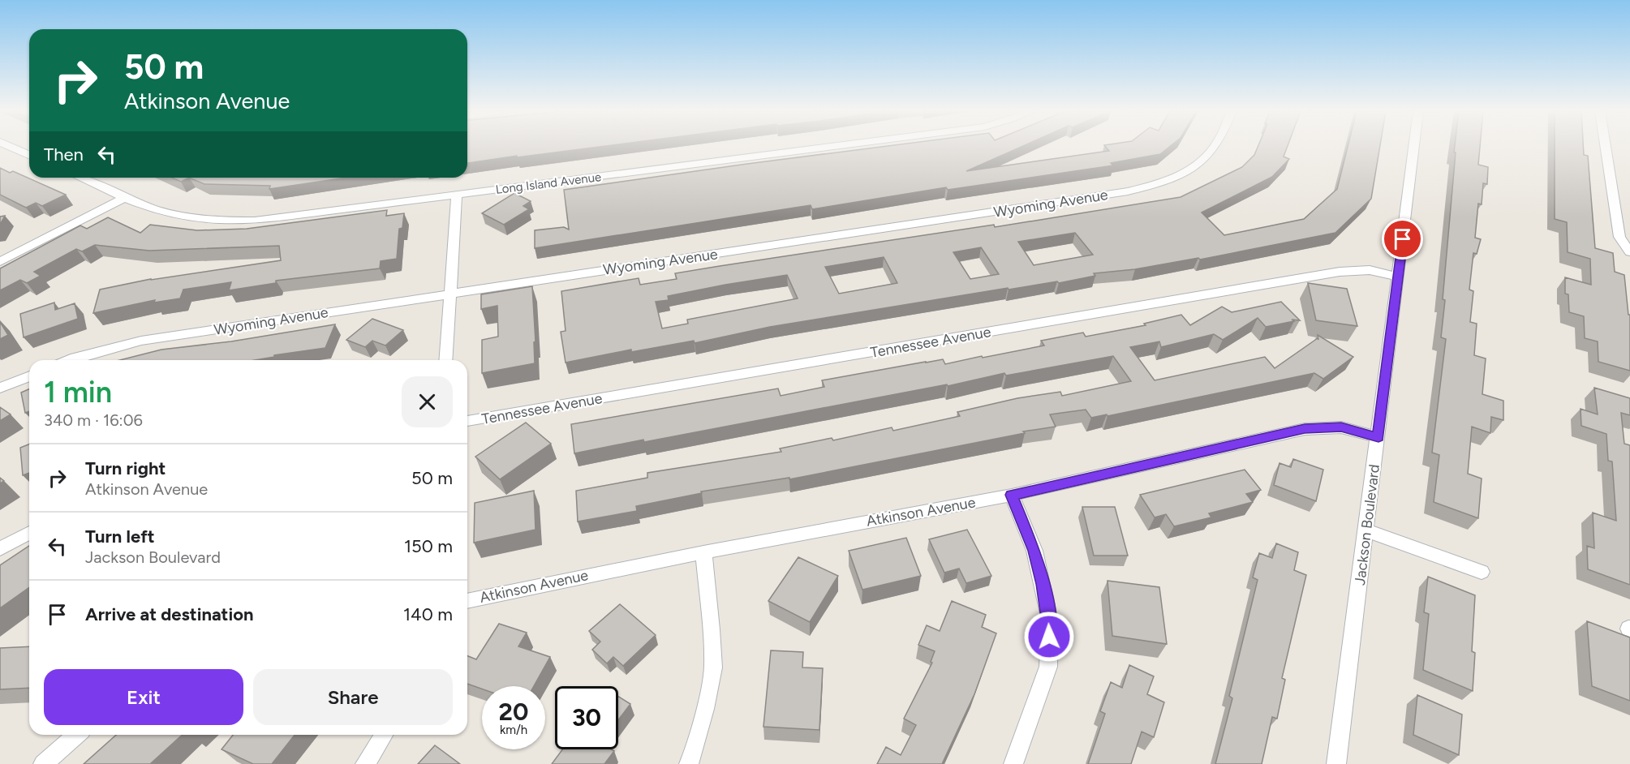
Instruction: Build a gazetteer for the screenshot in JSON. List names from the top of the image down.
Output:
{
  "streets": {
    "street": [
      "Long Island Avenue",
      "Wyoming Avenue",
      "Tennessee Avenue",
      "Atkinson Avenue",
      "Jackson Boulevard"
    ]
  },
  "crossings": [
    ["Tennessee Avenue", "Jackson Boulevard"],
    ["Atkinson Avenue", "Jackson Boulevard"]
  ],
  "page": {
    "turn": ["50 m", "Atkinson Avenue"],
    "then": "Then",
    "heading": ["1 min", "340 m · 16:06"],
    "list": [
      {
        "name": "Turn right",
        "note": "Atkinson Avenue",
        "value": "50 m"
      },
      {
        "name": "Turn left",
        "note": "Jackson Boulevard",
        "value": "150 m"
      },
      {
        "name": "Arrive at destination",
        "value": "140 m"
      }
    ],
    "buttons": ["Exit", "Share"],
    "speed": "20 km/h",
    "limit": "30"
  }
}
